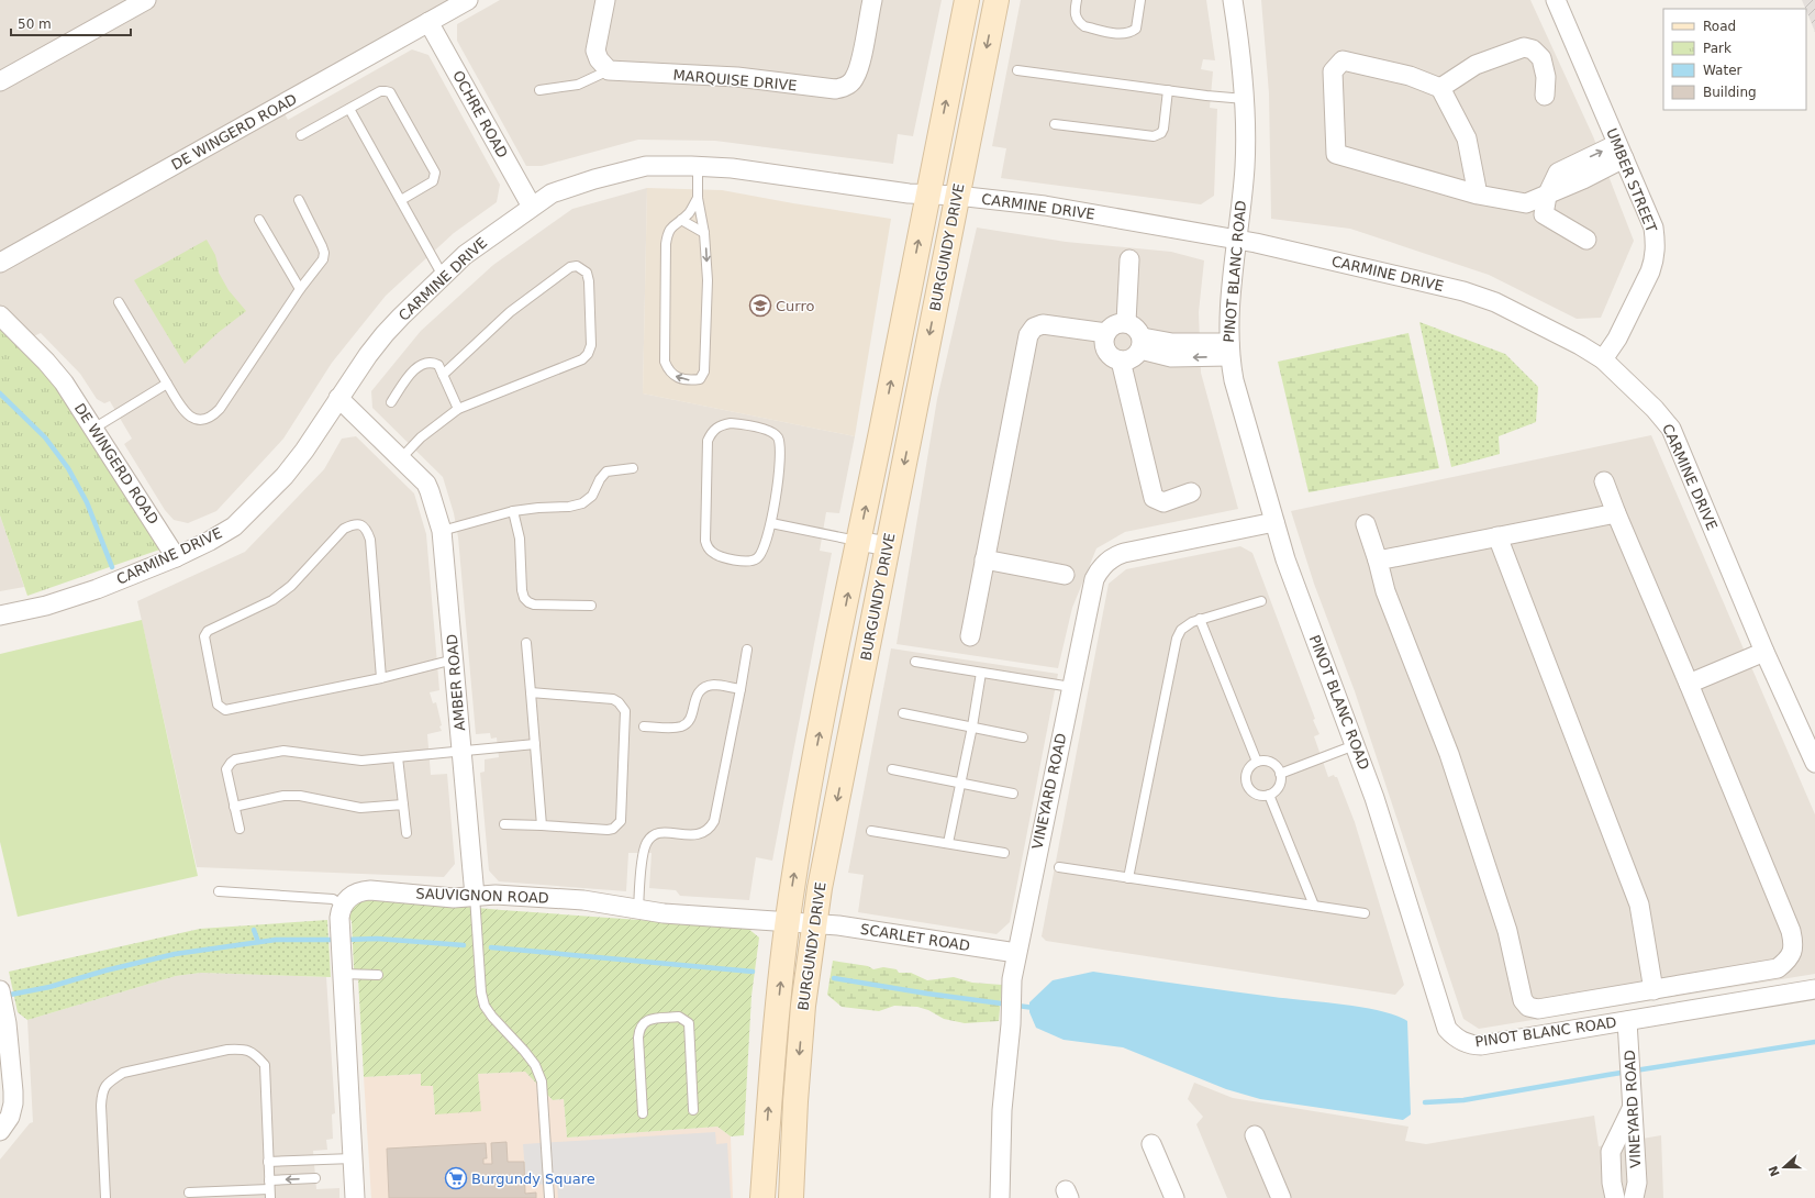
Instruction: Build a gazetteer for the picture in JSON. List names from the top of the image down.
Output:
{
  "streets": {
    "main road": ["BURGUNDY DRIVE"],
    "street": [
      "MARQUISE DRIVE",
      "OCHRE ROAD",
      "DE WINGERD ROAD",
      "UMBER STREET",
      "CARMINE DRIVE",
      "PINOT BLANC ROAD",
      "AMBER ROAD",
      "VINEYARD ROAD",
      "SAUVIGNON ROAD",
      "SCARLET ROAD"
    ]
  },
  "crossings": [
    ["OCHRE ROAD", "DE WINGERD ROAD"],
    ["OCHRE ROAD", "CARMINE DRIVE"],
    ["DE WINGERD ROAD", "CARMINE DRIVE"],
    ["UMBER STREET", "CARMINE DRIVE"],
    ["CARMINE DRIVE", "BURGUNDY DRIVE"],
    ["CARMINE DRIVE", "PINOT BLANC ROAD"],
    ["CARMINE DRIVE", "AMBER ROAD"],
    ["BURGUNDY DRIVE", "SAUVIGNON ROAD"],
    ["BURGUNDY DRIVE", "SCARLET ROAD"],
    ["PINOT BLANC ROAD", "VINEYARD ROAD"],
    ["AMBER ROAD", "SAUVIGNON ROAD"],
    ["VINEYARD ROAD", "SCARLET ROAD"],
    ["SAUVIGNON ROAD", "SCARLET ROAD"]
  ],
  "places": {
    "school or university": ["Curro"],
    "supermarket": ["Burgundy Square"]
  },
  "legend": [
    "Road",
    "Park",
    "Water",
    "Building"
  ],
  "scale_bar": "50 m",
  "north": "left"
}
